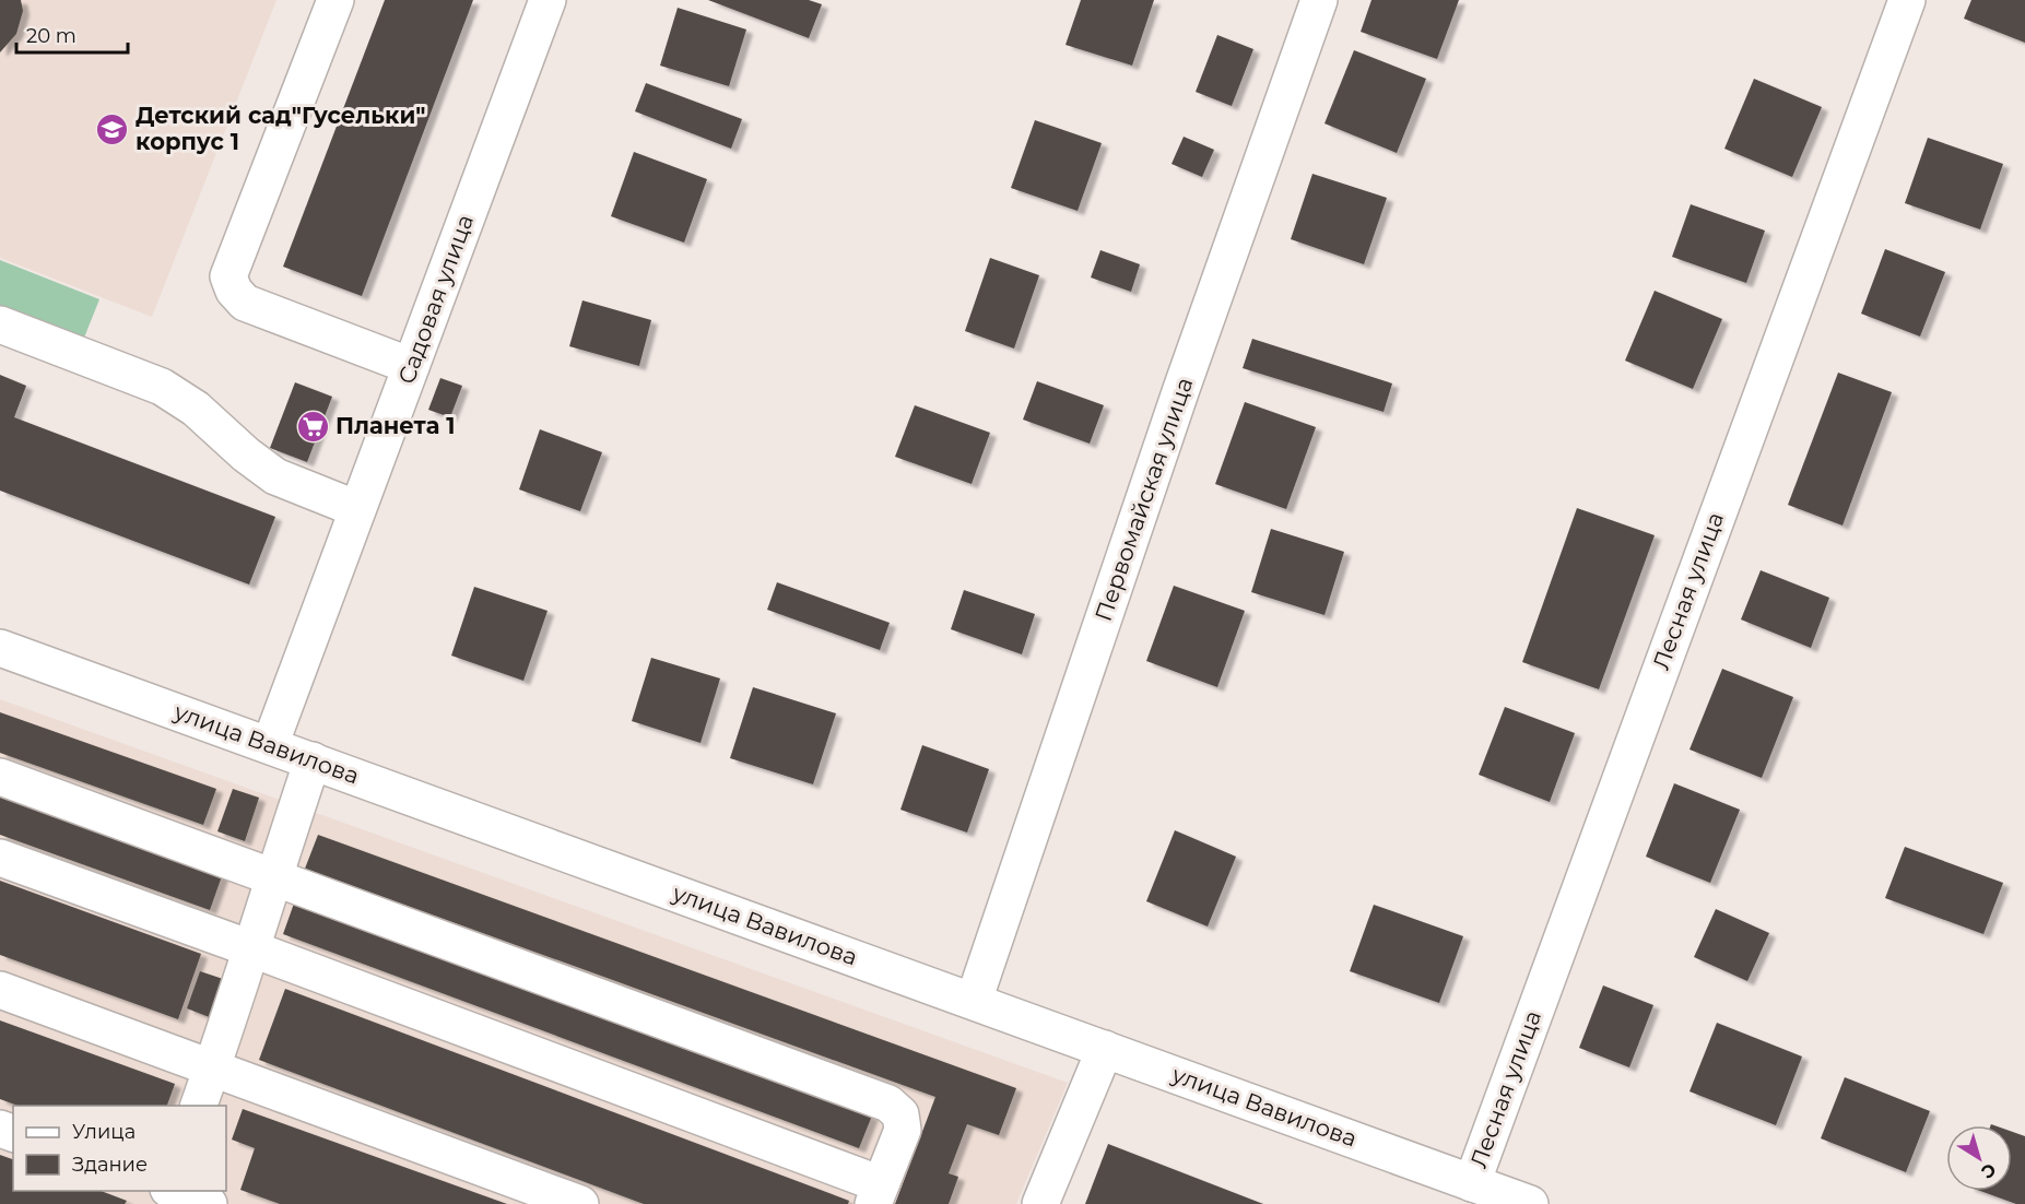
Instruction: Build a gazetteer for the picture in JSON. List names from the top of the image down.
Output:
{
  "streets": {
    "street": [
      "Садовая улица",
      "Первомайская улица",
      "Лесная улица",
      "улица Вавилова"
    ]
  },
  "crossings": [
    ["Садовая улица", "улица Вавилова"],
    ["Первомайская улица", "улица Вавилова"],
    ["Лесная улица", "улица Вавилова"]
  ],
  "places": {
    "school or university": ["Детский сад\"Гусельки\" корпус 1"],
    "supermarket": ["Планета 1"]
  },
  "legend": ["Улица", "Здание"],
  "scale_bar": "20 m",
  "north": "bottom right"
}
